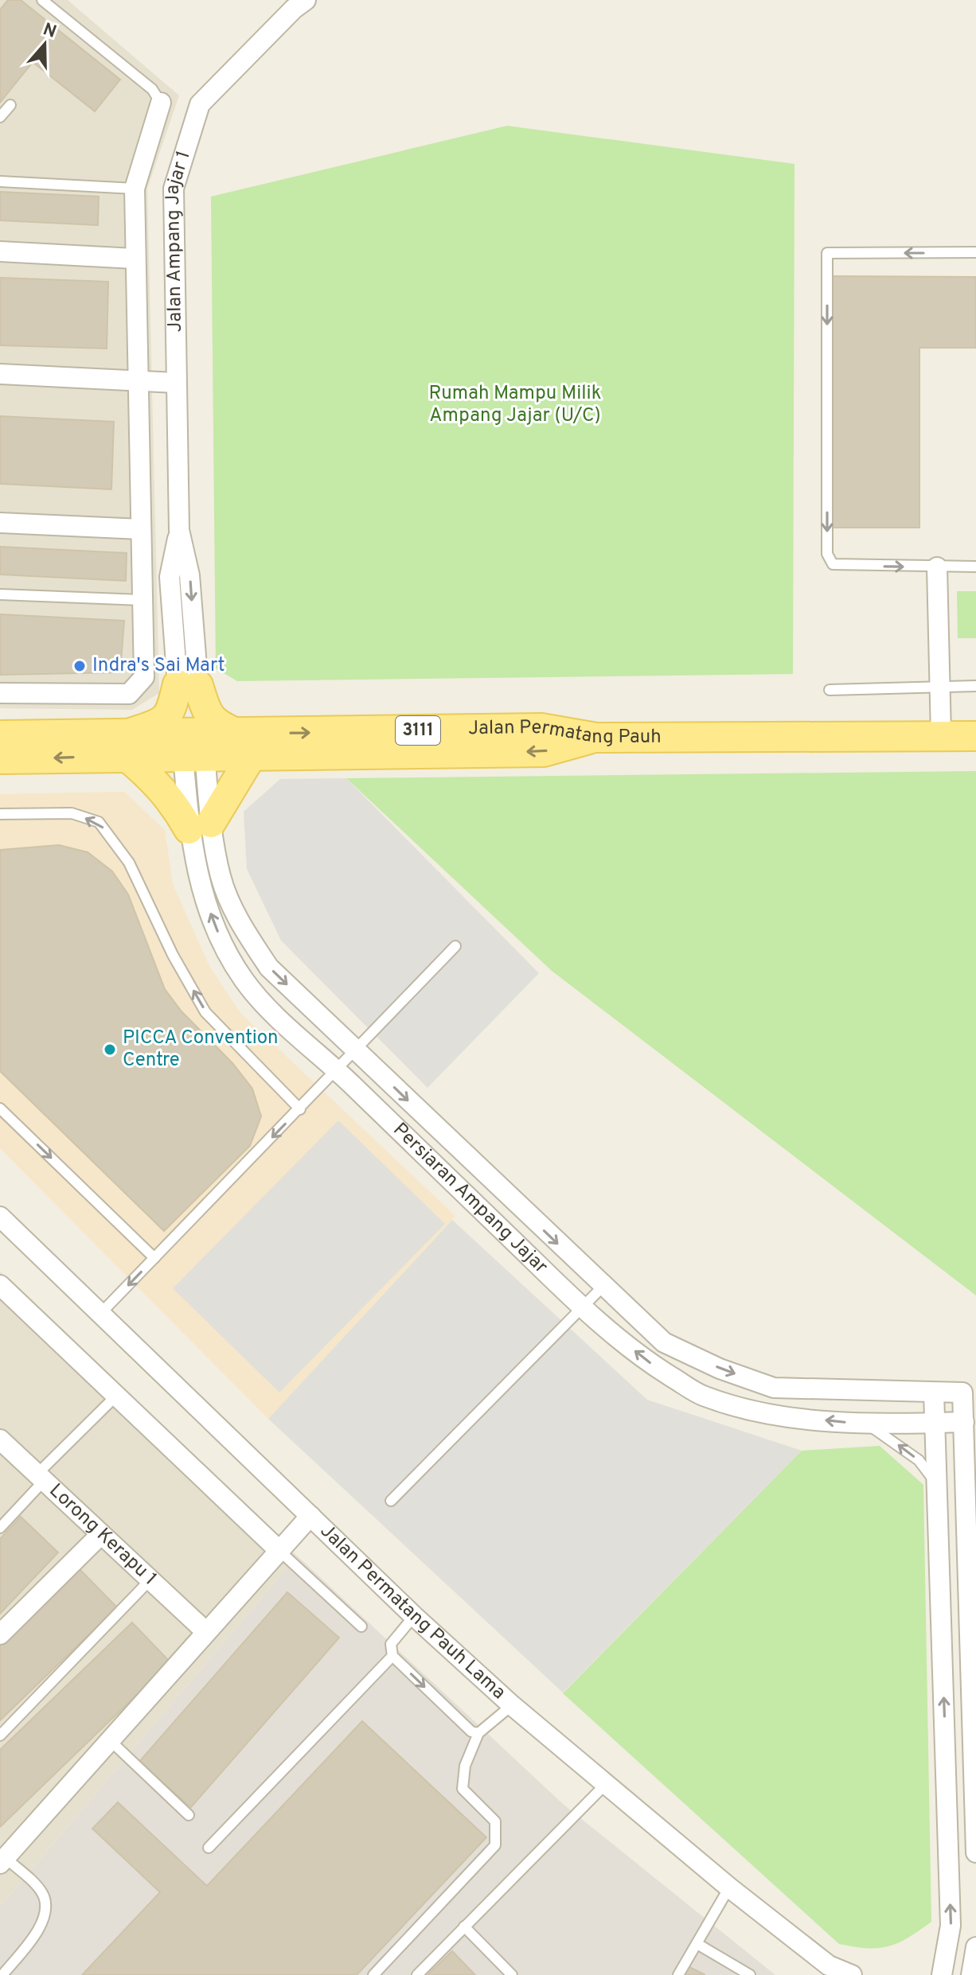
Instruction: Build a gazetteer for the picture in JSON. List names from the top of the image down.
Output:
{
  "streets": {
    "main road": ["3111", "Jalan Permatang Pauh"],
    "street": [
      "Jalan Ampang Jajar 1",
      "Persiaran Ampang Jajar",
      "Lorong Kerapu 1",
      "Jalan Permatang Pauh Lama"
    ]
  },
  "crossings": [
    ["Jalan Ampang Jajar 1", "Jalan Permatang Pauh"],
    ["Jalan Ampang Jajar 1", "Persiaran Ampang Jajar"],
    ["Jalan Permatang Pauh", "Persiaran Ampang Jajar"]
  ],
  "parks": ["Rumah Mampu Milik Ampang Jajar (U/C)"],
  "places": ["Indra's Sai Mart", "PICCA Convention Centre"],
  "north": "top"
}
